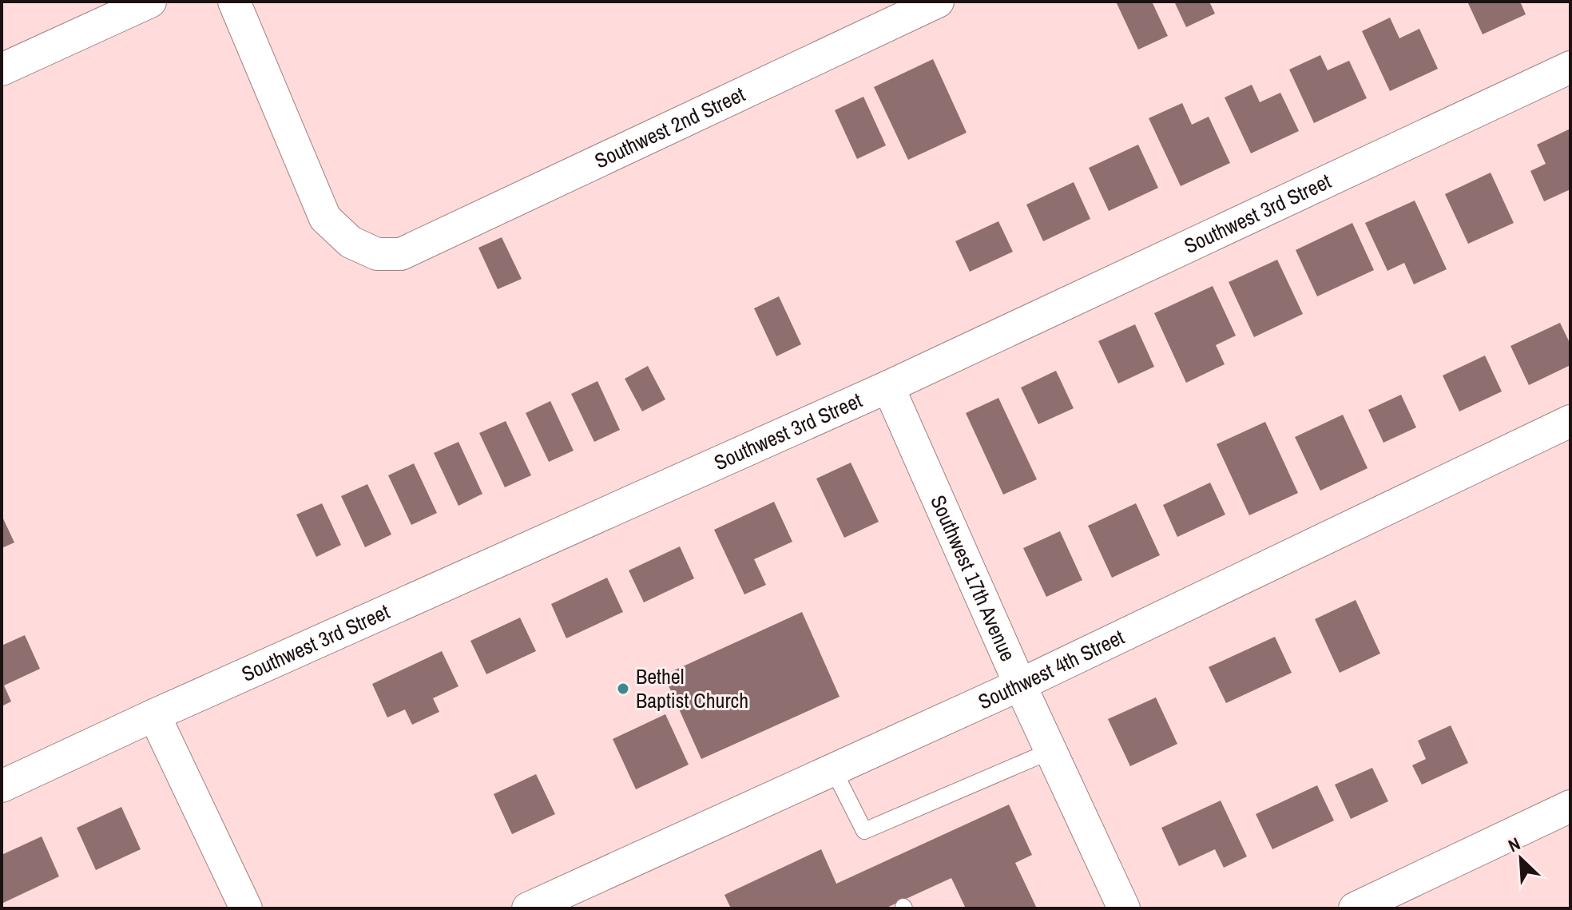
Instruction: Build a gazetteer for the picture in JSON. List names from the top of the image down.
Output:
{
  "streets": {
    "street": [
      "Southwest 2nd Street",
      "Southwest 3rd Street",
      "Southwest 17th Avenue",
      "Southwest 4th Street"
    ]
  },
  "crossings": [
    ["Southwest 3rd Street", "Southwest 17th Avenue"],
    ["Southwest 17th Avenue", "Southwest 4th Street"]
  ],
  "places": ["Bethel Baptist Church"],
  "north": "top left"
}
